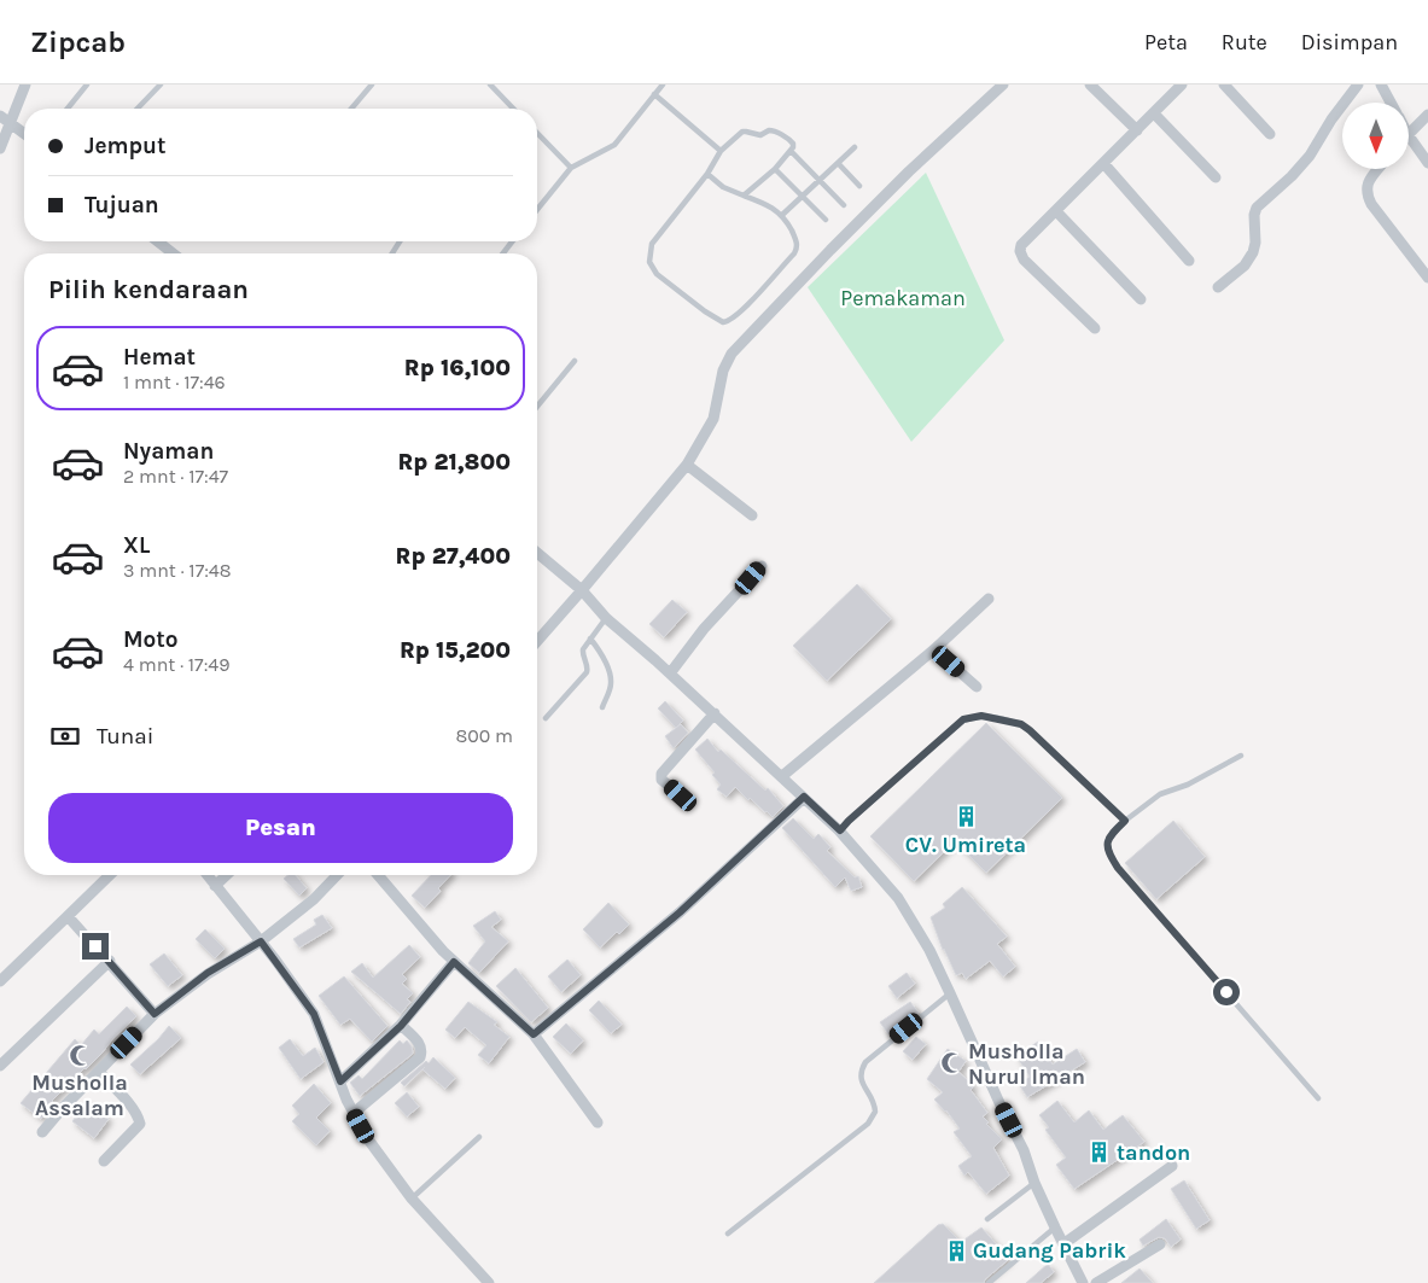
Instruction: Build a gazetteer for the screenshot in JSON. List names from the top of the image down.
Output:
{
  "parks": ["Pemakaman"],
  "places": {
    "building": ["CV. Umireta", "tandon", "Gudang Pabrik"],
    "mosque": ["Musholla Assalam", "Musholla Nurul Iman"]
  },
  "north": "bottom",
  "page": {
    "header": "Zipcab",
    "nav": ["Peta", "Rute", "Disimpan"],
    "banner": ["Jemput", "Tujuan"],
    "heading": "Pilih kendaraan",
    "list": [
      {
        "name": "Hemat",
        "note": "1 mnt · 17:46",
        "value": "Rp 16,100"
      },
      {
        "name": "Nyaman",
        "note": "2 mnt · 17:47",
        "value": "Rp 21,800"
      },
      {
        "name": "XL",
        "note": "3 mnt · 17:48",
        "value": "Rp 27,400"
      },
      {
        "name": "Moto",
        "note": "4 mnt · 17:49",
        "value": "Rp 15,200"
      }
    ],
    "pay": ["Tunai", "800 m"],
    "buttons": "Pesan"
  }
}
